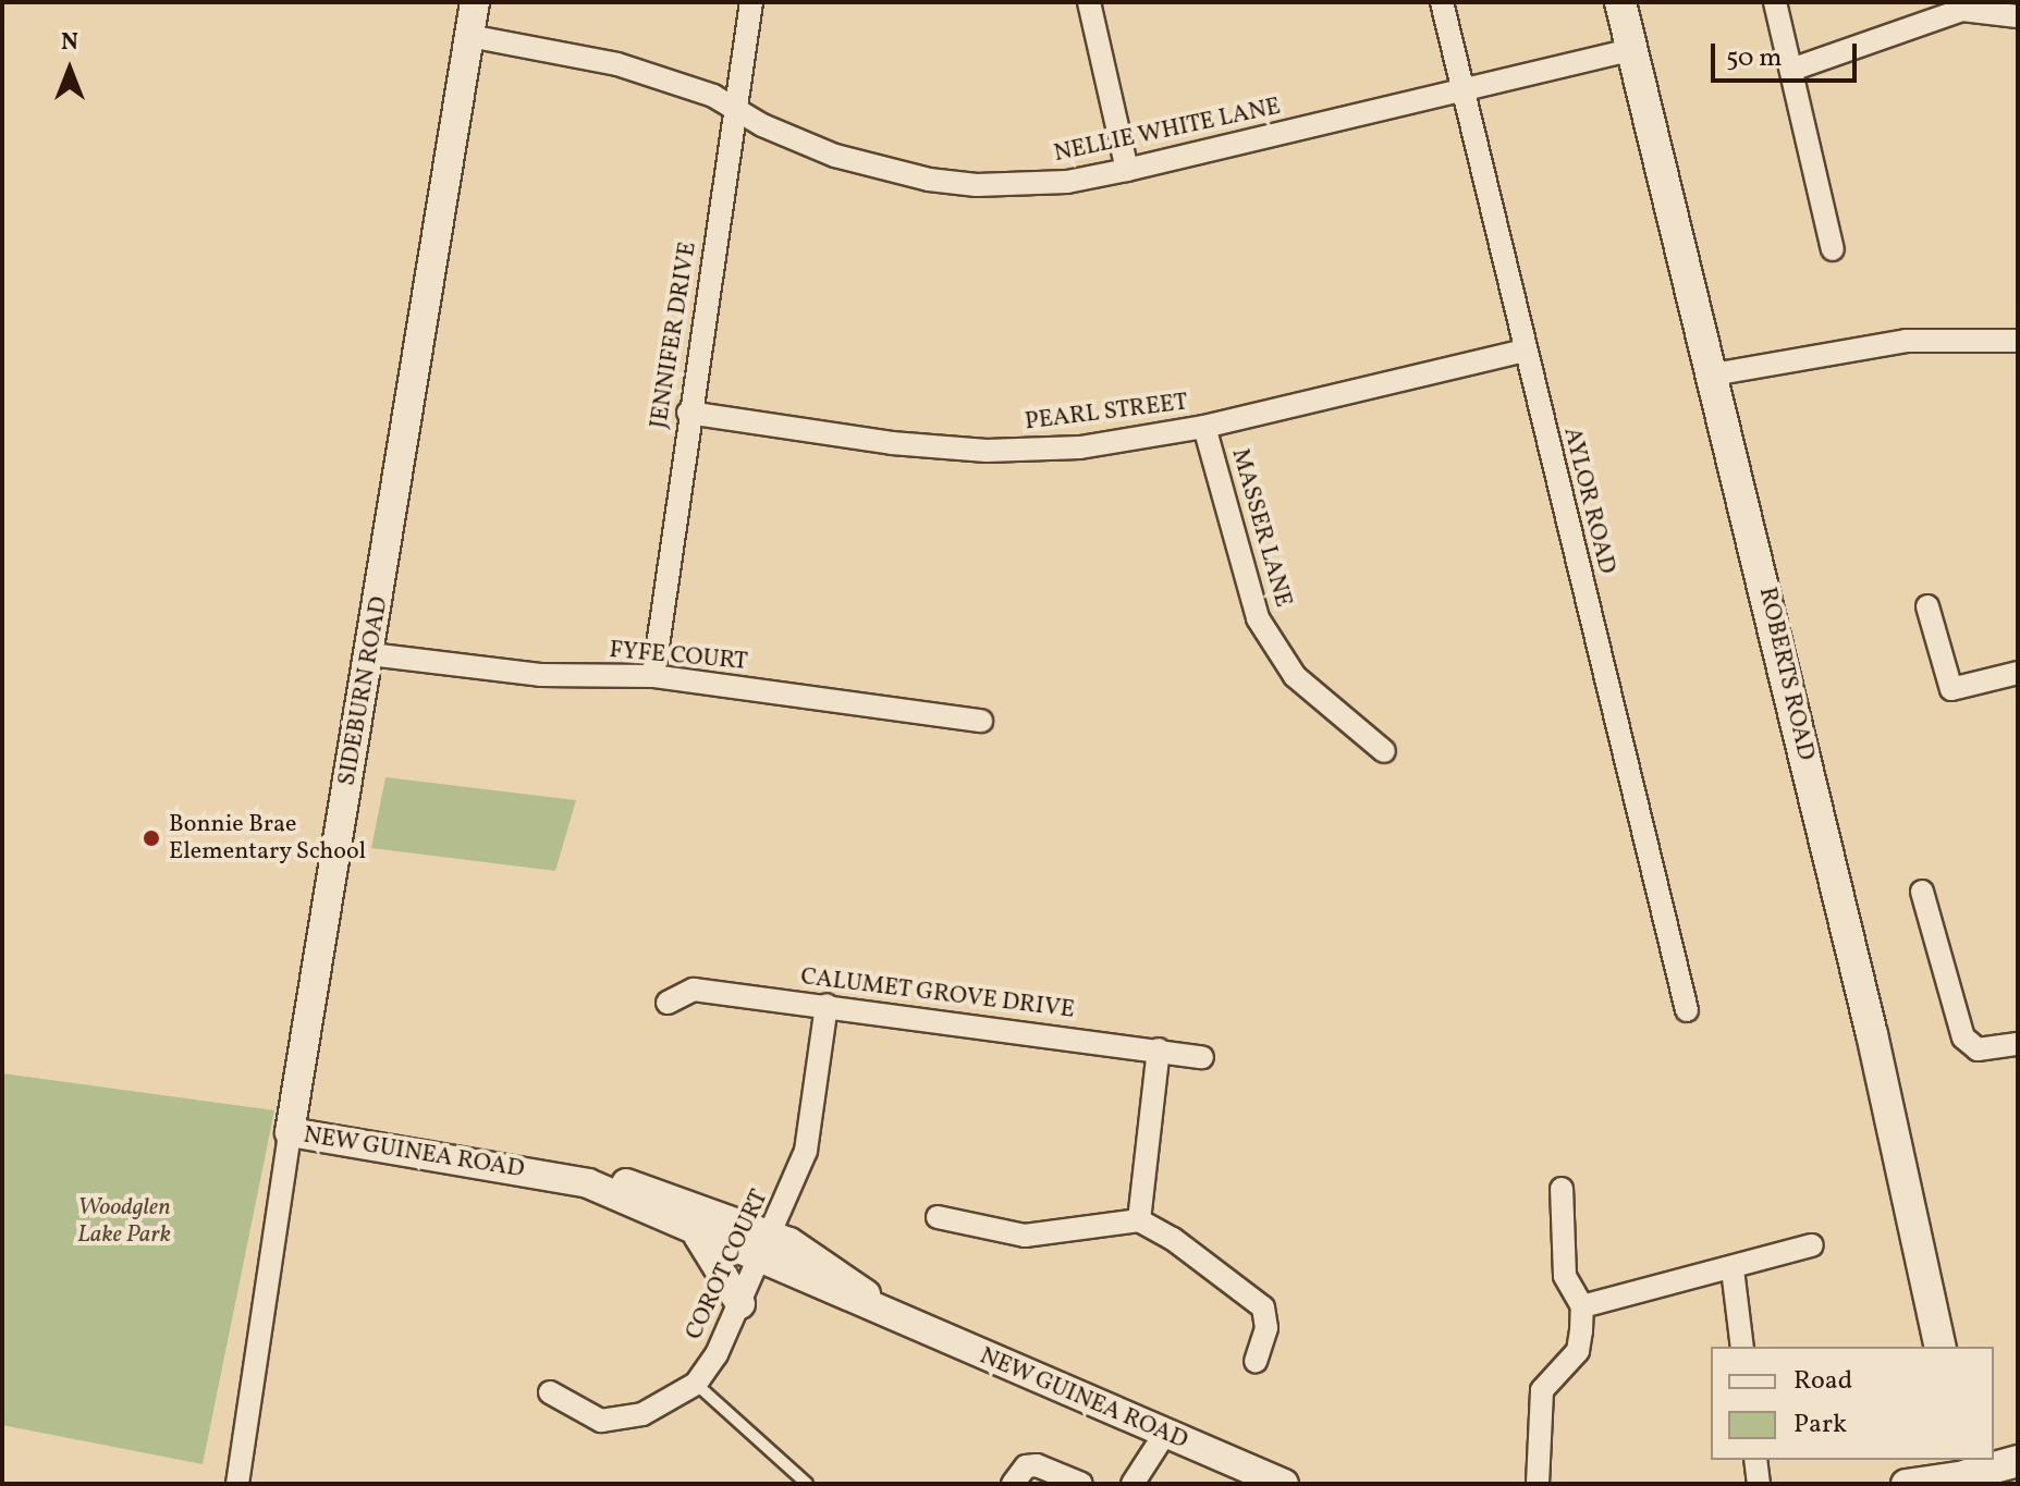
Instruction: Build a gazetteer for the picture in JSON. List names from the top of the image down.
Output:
{
  "streets": {
    "main road": ["ROBERTS ROAD"],
    "street": [
      "NELLIE WHITE LANE",
      "JENNIFER DRIVE",
      "PEARL STREET",
      "AYLOR ROAD",
      "MASSER LANE",
      "FYFE COURT",
      "SIDEBURN ROAD",
      "CALUMET GROVE DRIVE",
      "NEW GUINEA ROAD",
      "COROT COURT"
    ]
  },
  "crossings": [
    ["NELLIE WHITE LANE", "JENNIFER DRIVE"],
    ["NELLIE WHITE LANE", "AYLOR ROAD"],
    ["NELLIE WHITE LANE", "ROBERTS ROAD"],
    ["NELLIE WHITE LANE", "SIDEBURN ROAD"],
    ["JENNIFER DRIVE", "PEARL STREET"],
    ["JENNIFER DRIVE", "FYFE COURT"],
    ["PEARL STREET", "AYLOR ROAD"],
    ["PEARL STREET", "MASSER LANE"],
    ["FYFE COURT", "SIDEBURN ROAD"],
    ["SIDEBURN ROAD", "NEW GUINEA ROAD"],
    ["CALUMET GROVE DRIVE", "COROT COURT"],
    ["NEW GUINEA ROAD", "COROT COURT"]
  ],
  "parks": ["Woodglen Lake Park"],
  "places": ["Bonnie Brae Elementary School"],
  "legend": ["Road", "Park"],
  "scale_bar": "50 m",
  "north": "top"
}
